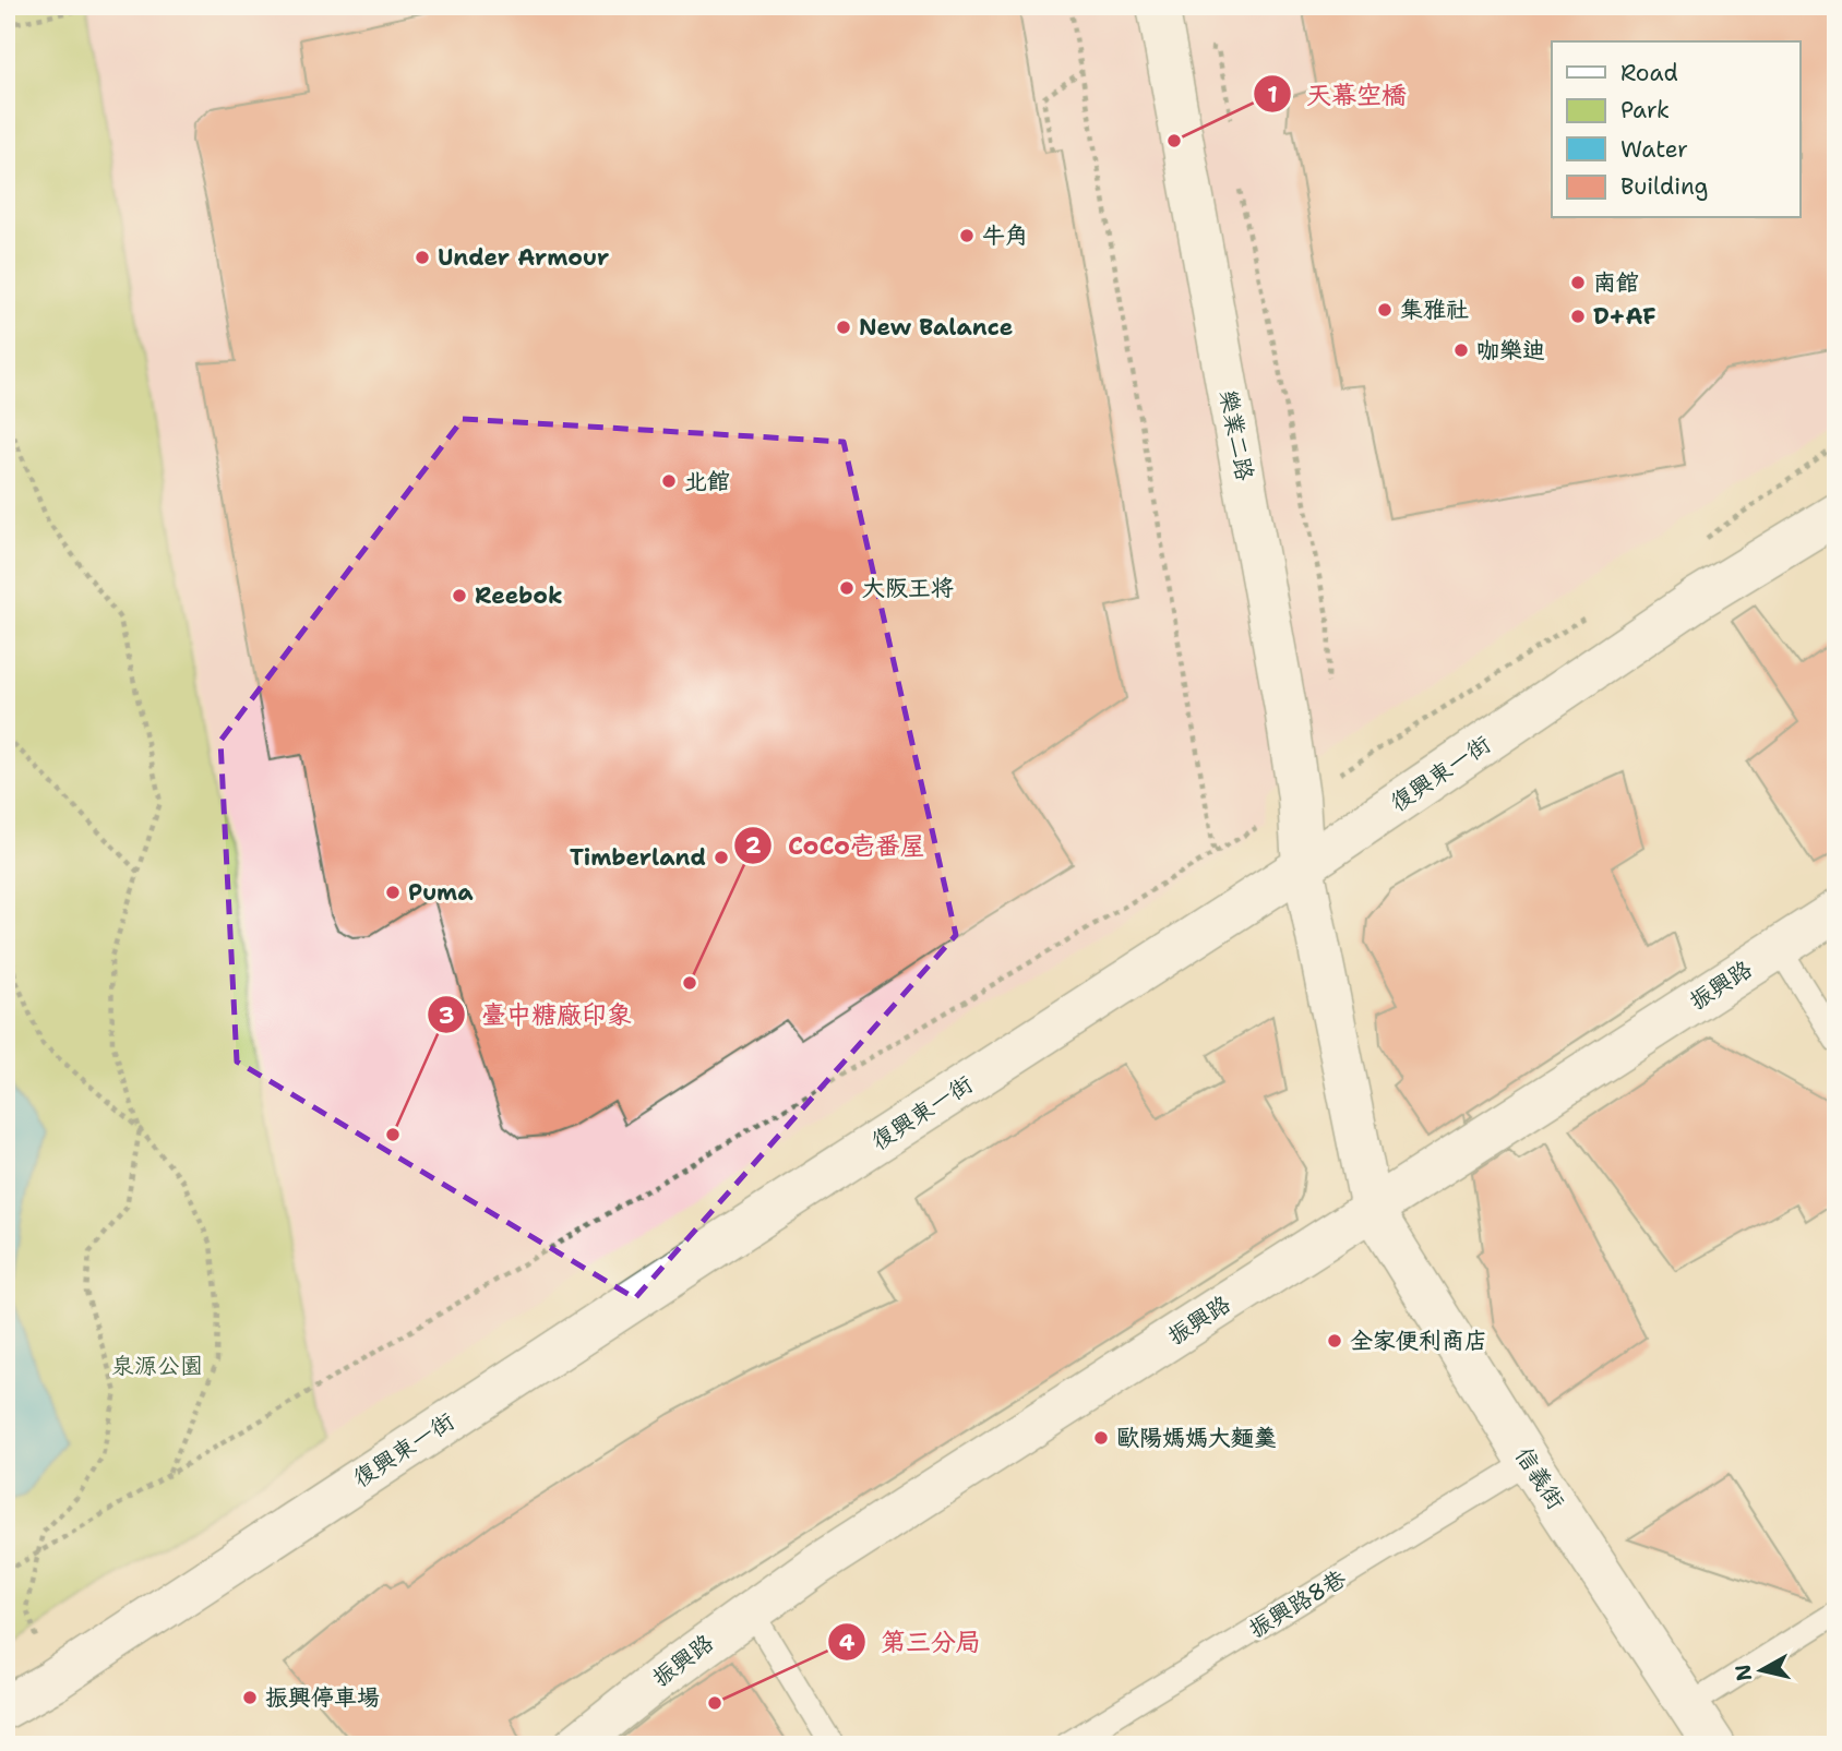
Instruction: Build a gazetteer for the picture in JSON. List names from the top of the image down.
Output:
{
  "streets": {
    "street": [
      "樂業二路",
      "復興東一街",
      "振興路",
      "信義街"
    ],
    "lane": ["振興路8巷"]
  },
  "crossings": [
    ["樂業二路", "復興東一街"],
    ["樂業二路", "振興路"],
    ["樂業二路", "信義街"],
    ["振興路", "信義街"],
    ["信義街", "振興路8巷"]
  ],
  "parks": ["泉源公園"],
  "places": [
    "天幕空橋",
    "牛角",
    "Under Armour",
    "南館",
    "集雅社",
    "D+AF",
    "New Balance",
    "咖樂迪",
    "北館",
    "大阪王将",
    "Reebok",
    "Timberland",
    "Puma",
    "CoCo壱番屋",
    "臺中糖廠印象",
    "全家便利商店",
    "歐陽媽媽大麵羹",
    "振興停車場",
    "第三分局"
  ],
  "legend": [
    "Road",
    "Park",
    "Water",
    "Building"
  ],
  "north": "left"
}
